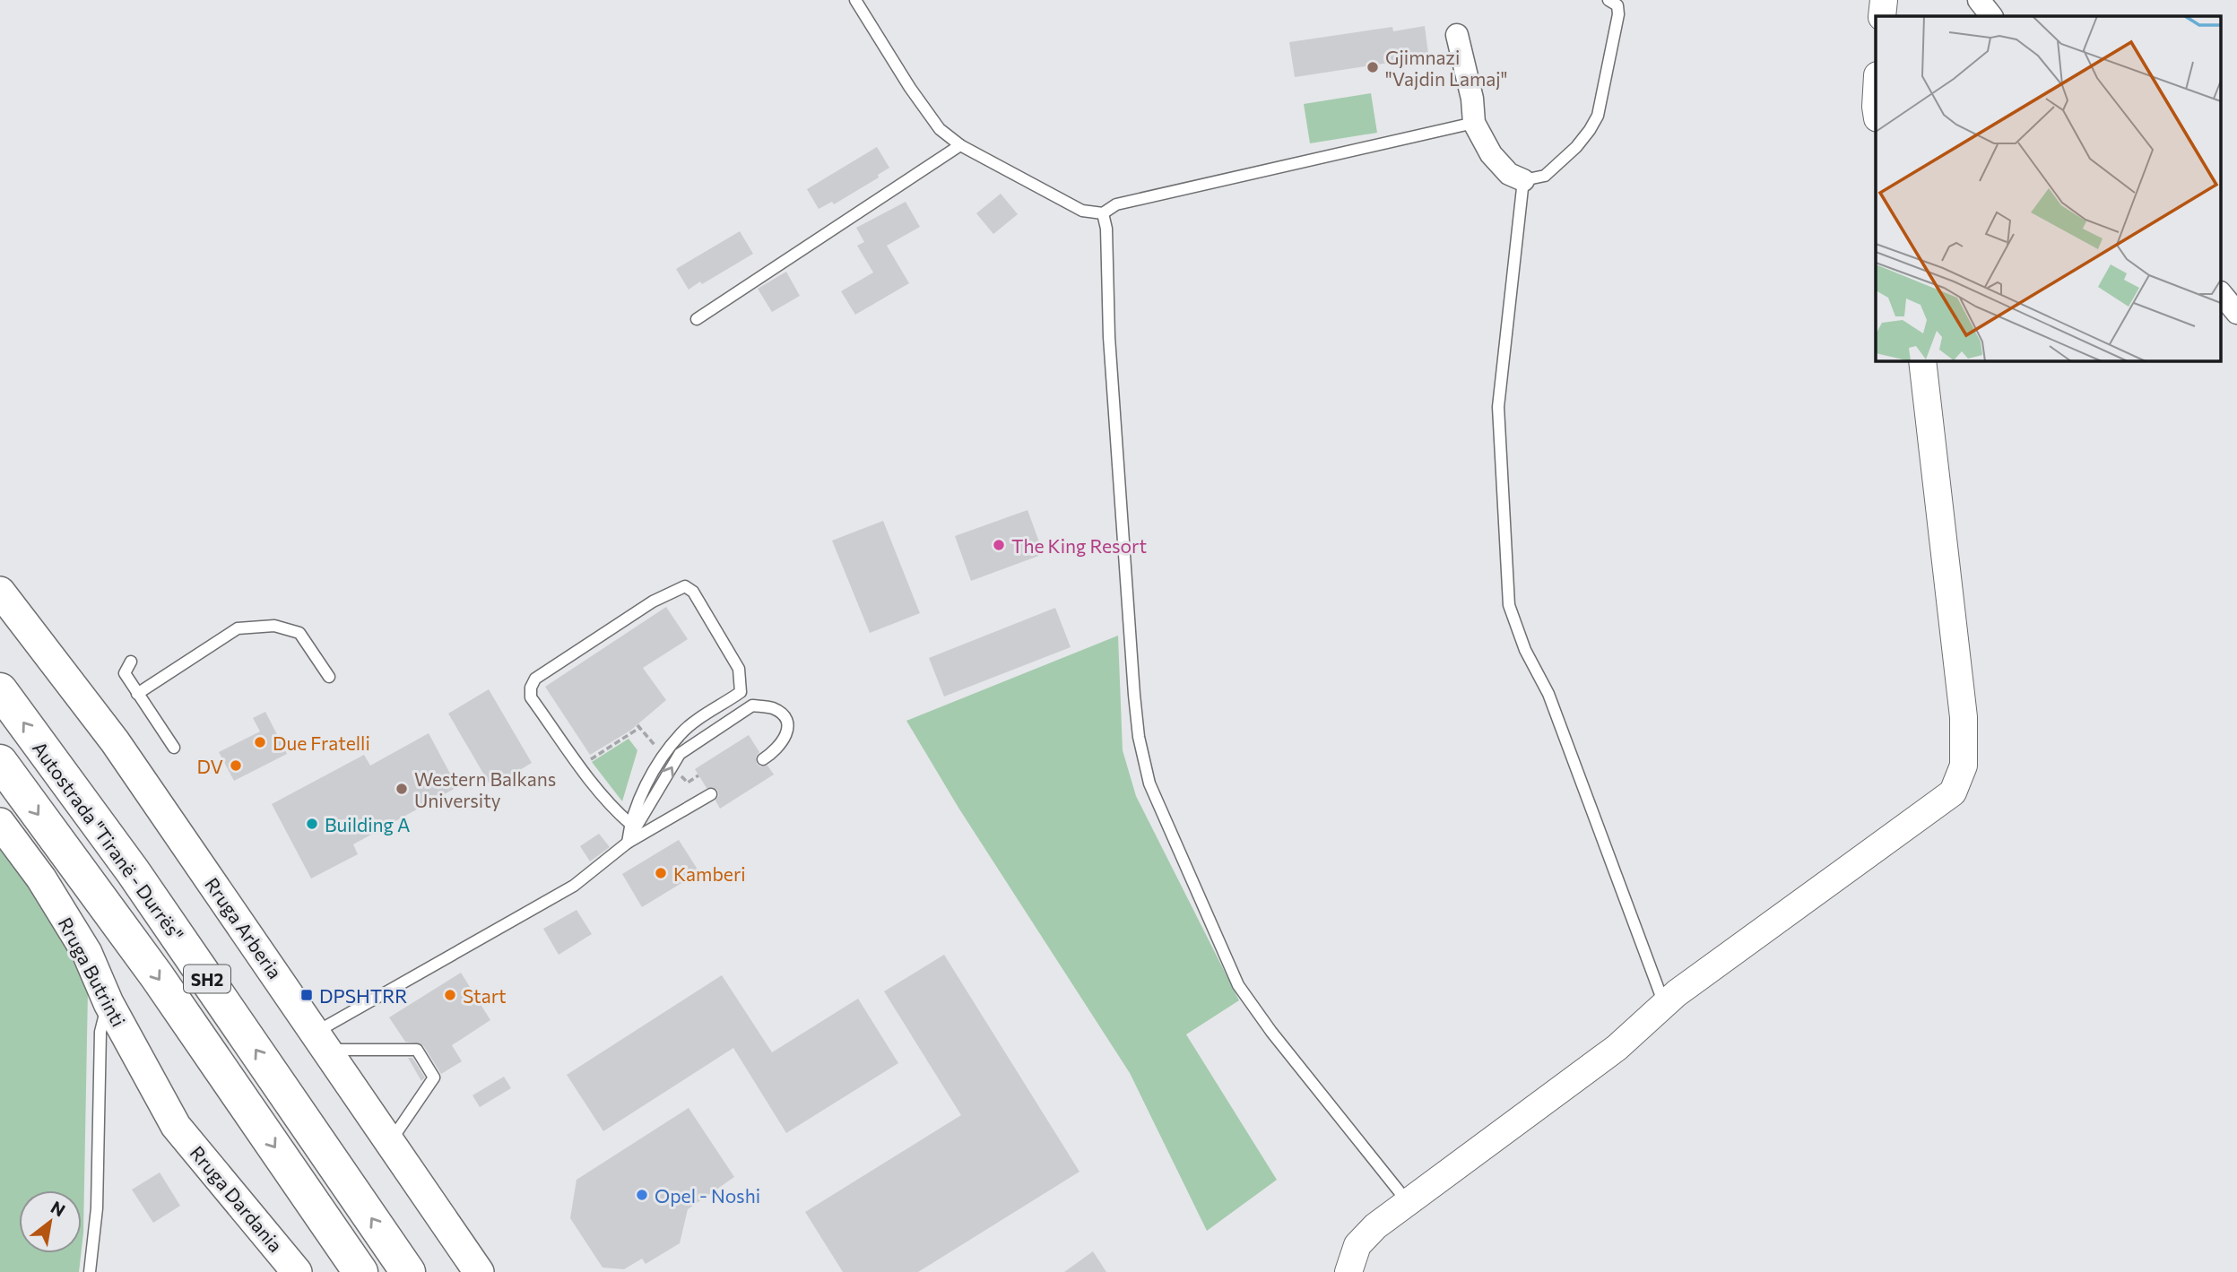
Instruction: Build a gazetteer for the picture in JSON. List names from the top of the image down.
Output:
{
  "streets": {
    "highway": ["Autostrada \"Tiranë - Durrës\"", "SH2"],
    "main road": ["Rruga Arberia", "Rruga Butrinti", "Rruga Dardania"]
  },
  "crossings": [
    ["Rruga Butrinti", "Rruga Dardania"]
  ],
  "places": {
    "other": [
      "Gjimnazi \"Vajdin Lamaj\"",
      "The King Resort",
      "Due Fratelli",
      "DV",
      "Western Balkans University",
      "Building A",
      "Kamberi",
      "Start",
      "Opel - Noshi"
    ],
    "transit": ["DPSHTRR"]
  },
  "north": "top right"
}
